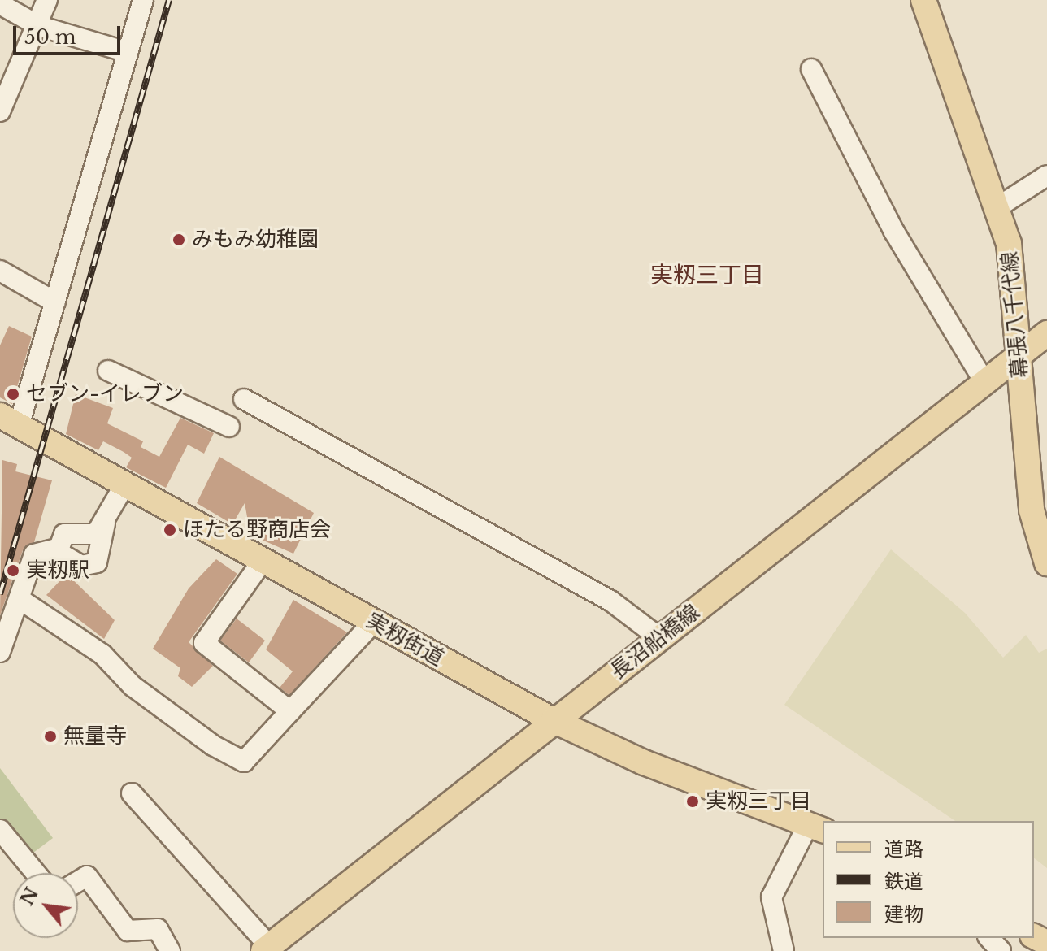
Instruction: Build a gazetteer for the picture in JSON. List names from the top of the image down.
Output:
{
  "streets": {
    "main road": ["幕張八千代線", "実籾街道", "長沼船橋線"]
  },
  "crossings": [
    ["幕張八千代線", "長沼船橋線"],
    ["実籾街道", "長沼船橋線"]
  ],
  "districts": ["実籾三丁目"],
  "places": [
    "みもみ幼稚園",
    "セブン-イレブン",
    "ほたる野商店会",
    "実籾駅",
    "無量寺",
    "実籾三丁目"
  ],
  "legend": ["道路", "鉄道", "建物"],
  "scale_bar": "50 m",
  "north": "top left"
}
